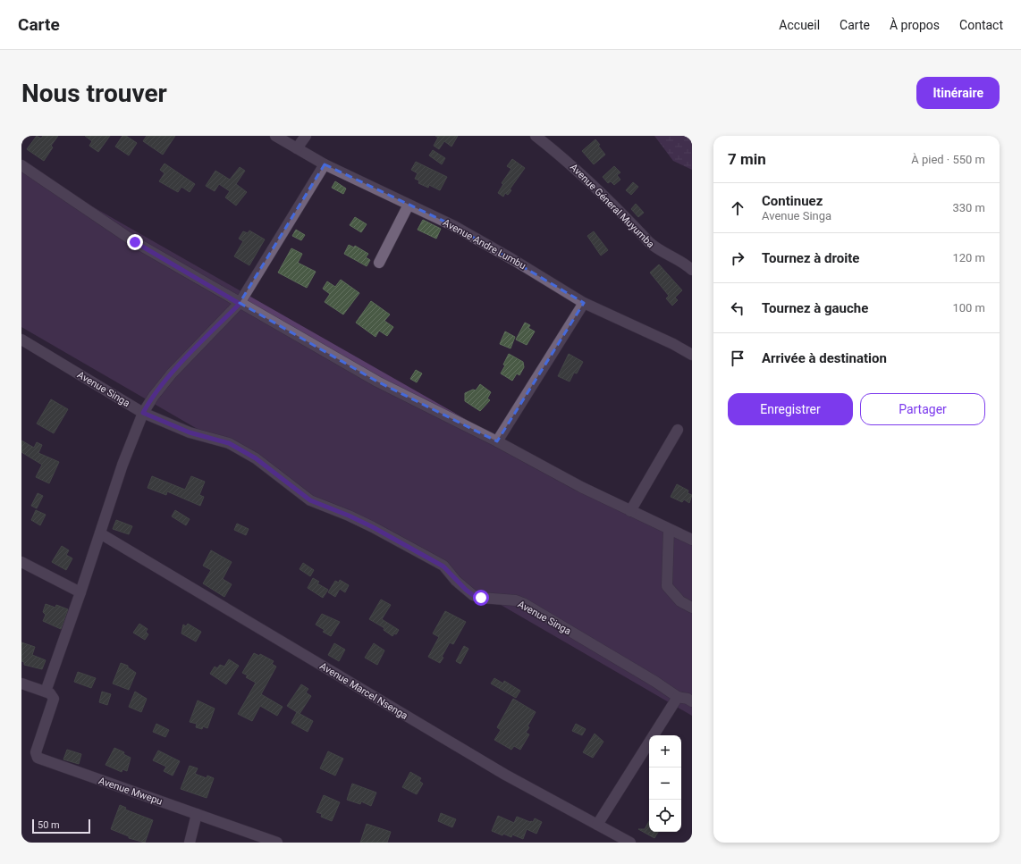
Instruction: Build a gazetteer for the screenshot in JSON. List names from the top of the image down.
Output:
{
  "streets": {
    "street": [
      "Avenue Géneral Muyumba",
      "Avenue Andre Lumbu",
      "Avenue Singa",
      "Avenue Marcel Nsenga",
      "Avenue Mwepu"
    ]
  },
  "scale_bar": "50 m",
  "page": {
    "header": "Carte",
    "nav": [
      "Accueil",
      "Carte",
      "À propos",
      "Contact"
    ],
    "buttons": [
      "Itinéraire",
      ["Enregistrer", "Partager"]
    ],
    "title": "Nous trouver",
    "heading": ["7 min", "À pied · 550 m"],
    "list": [
      ["Continuez", "Avenue Singa", "330 m"],
      ["Tournez à droite", "120 m"],
      ["Tournez à gauche", "100 m"],
      "Arrivée à destination"
    ],
    "map_buttons": ["+", "−"],
    "scale": "50 m"
  }
}
